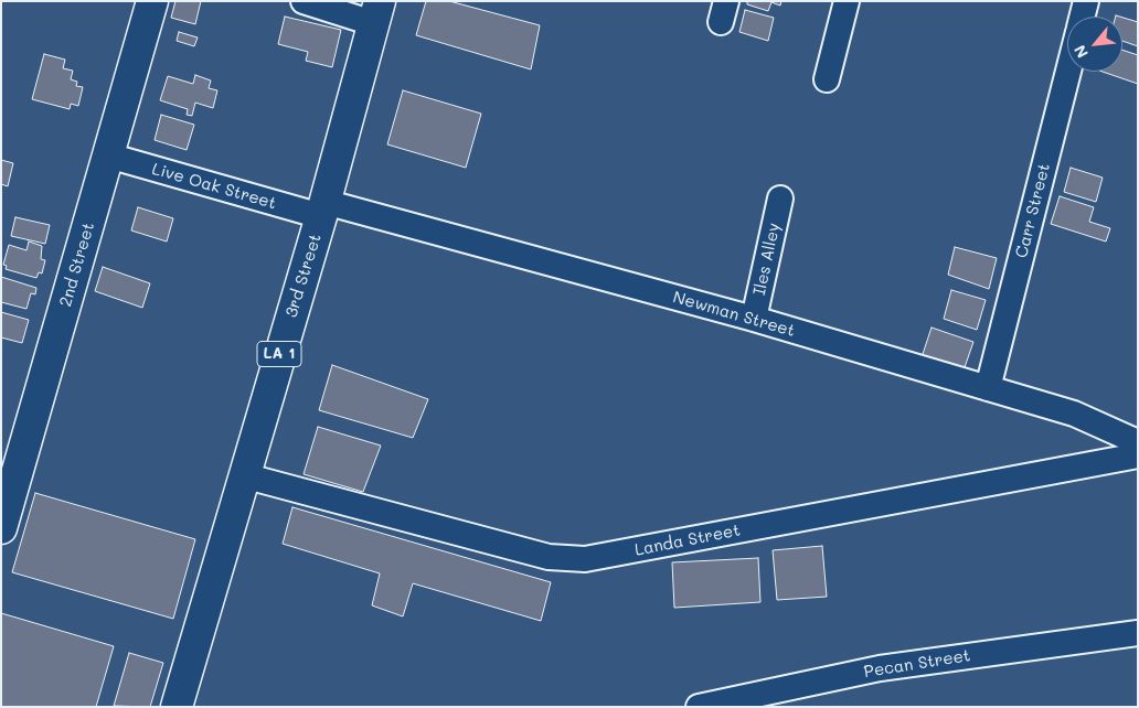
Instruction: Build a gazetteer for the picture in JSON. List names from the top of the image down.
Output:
{
  "streets": {
    "main road": ["2nd Street", "3rd Street", "LA 1"],
    "street": [
      "Live Oak Street",
      "Carr Street",
      "Iles Alley",
      "Newman Street",
      "Landa Street",
      "Pecan Street"
    ]
  },
  "crossings": [
    ["Live Oak Street", "2nd Street"],
    ["Live Oak Street", "3rd Street"],
    ["Live Oak Street", "Newman Street"],
    ["Carr Street", "Newman Street"],
    ["Iles Alley", "Newman Street"],
    ["3rd Street", "Newman Street"],
    ["3rd Street", "Landa Street"]
  ],
  "north": "bottom left"
}
